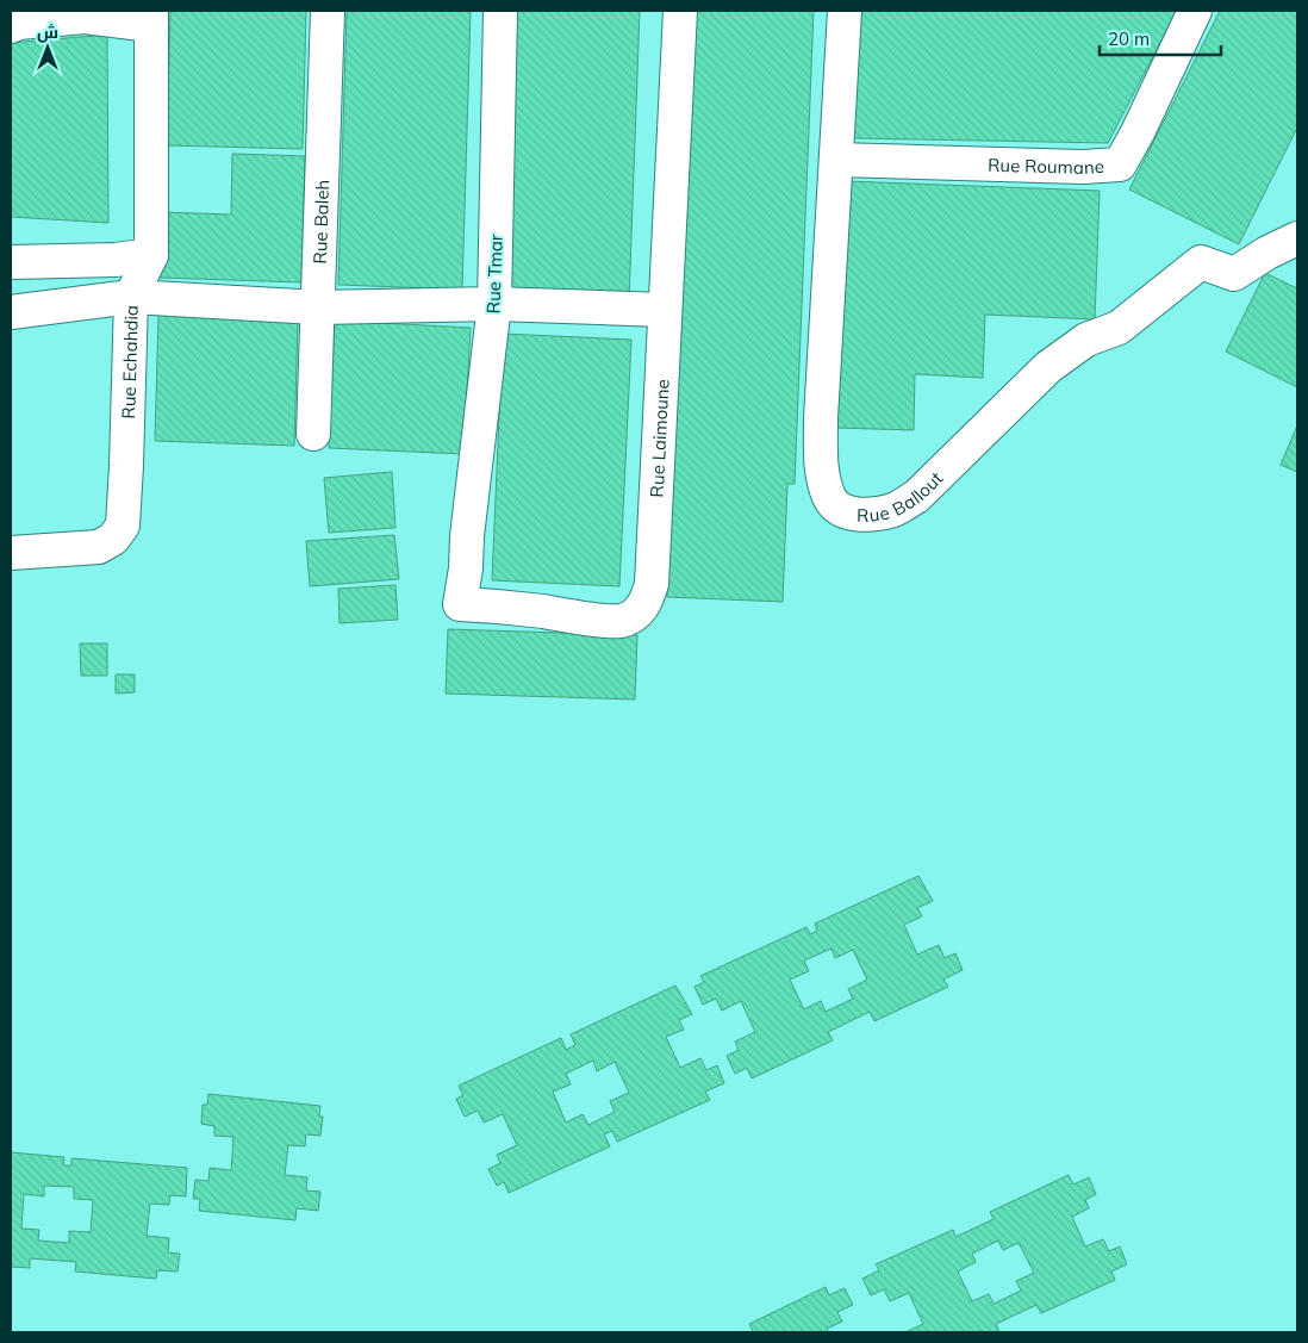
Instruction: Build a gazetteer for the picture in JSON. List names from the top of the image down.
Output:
{
  "streets": {
    "street": [
      "Rue Roumane",
      "Rue Baleh",
      "Rue Tmar",
      "Rue Echahdia",
      "Rue Laimoune",
      "Rue Ballout"
    ]
  },
  "crossings": [
    ["Rue Roumane", "Rue Ballout"],
    ["Rue Tmar", "Rue Laimoune"]
  ],
  "scale_bar": "20 m",
  "north": "top"
}
